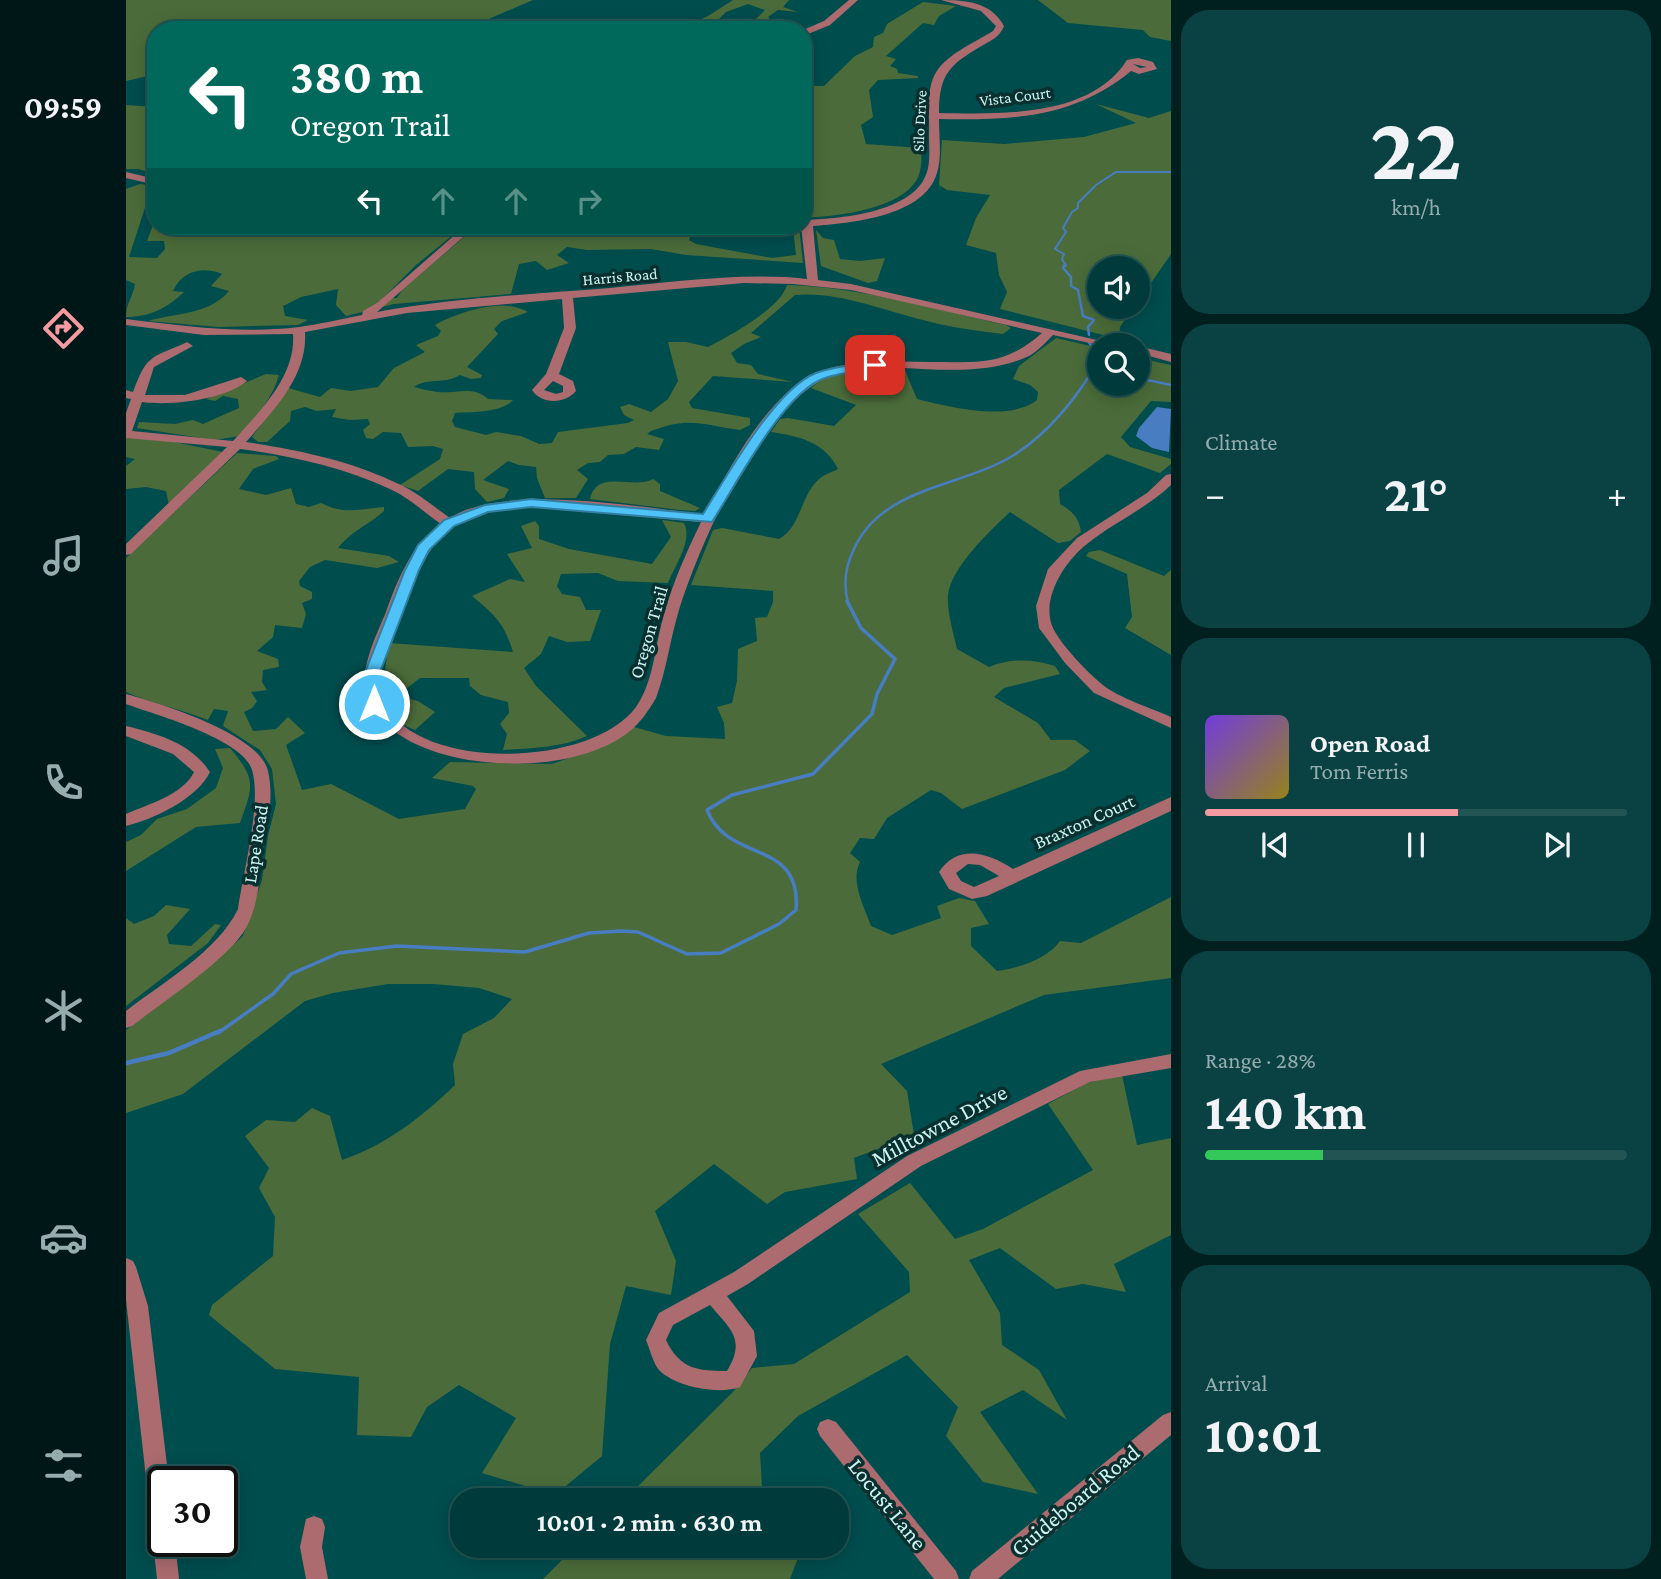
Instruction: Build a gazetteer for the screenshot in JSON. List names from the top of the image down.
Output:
{
  "streets": {
    "street": [
      "Vista Court",
      "Silo Drive",
      "Harris Road",
      "Oregon Trail",
      "Braxton Court",
      "Lape Road",
      "Milltowne Drive",
      "Guideboard Road",
      "Locust Lane"
    ]
  },
  "crossings": [
    ["Vista Court", "Silo Drive"],
    ["Harris Road", "Oregon Trail"]
  ],
  "page": {
    "tabs": "09:59",
    "tile": [
      ["22", "km/h"],
      "Climate",
      ["Range · 28%", "140 km"],
      ["Arrival", "10:01"]
    ],
    "turn": ["380 m", "Oregon Trail"],
    "heat": ["−", "21°", "+"],
    "song": ["Open Road", "Tom Ferris"],
    "limit": "30",
    "trip": "10:01 · 2 min · 630 m"
  }
}
